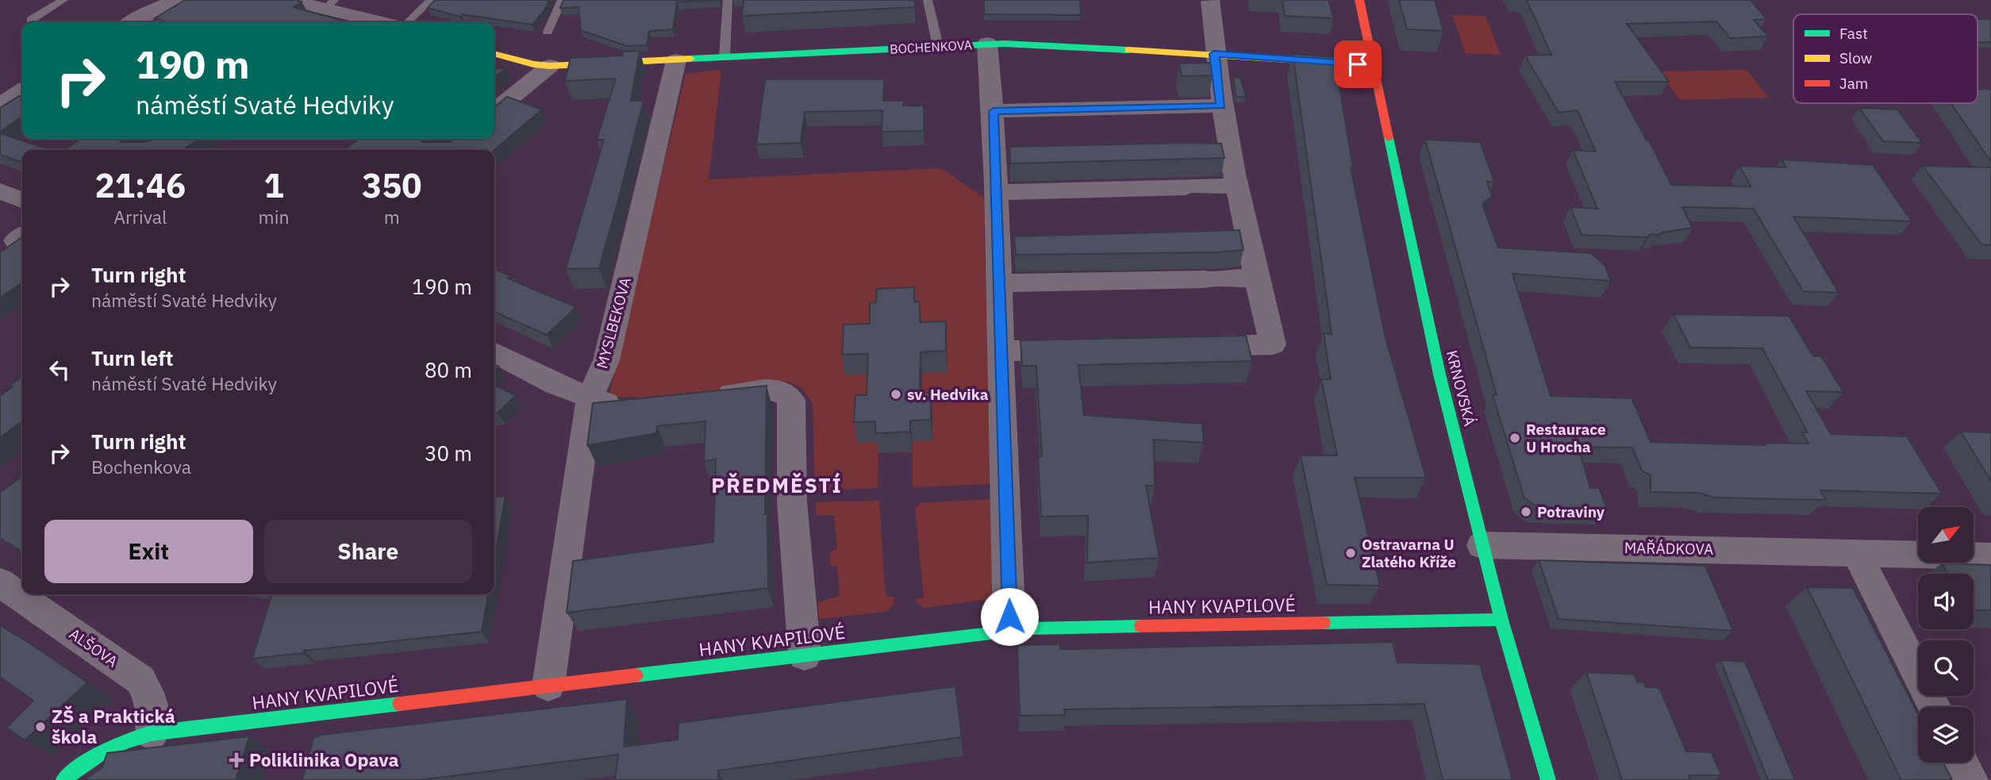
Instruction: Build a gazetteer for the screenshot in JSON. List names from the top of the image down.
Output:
{
  "streets": {
    "street": [
      "BOCHENKOVA",
      "MYSLBEKOVA",
      "KRNOVSKÁ",
      "MAŘÁDKOVA",
      "HANY KVAPILOVÉ",
      "ALŠOVA"
    ]
  },
  "crossings": [
    ["BOCHENKOVA", "MYSLBEKOVA"],
    ["BOCHENKOVA", "KRNOVSKÁ"],
    ["MYSLBEKOVA", "HANY KVAPILOVÉ"],
    ["KRNOVSKÁ", "MAŘÁDKOVA"],
    ["KRNOVSKÁ", "HANY KVAPILOVÉ"],
    ["HANY KVAPILOVÉ", "ALŠOVA"]
  ],
  "districts": ["PŘEDMĚSTÍ"],
  "places": {
    "other": [
      "sv. Hedvika",
      "Restaurace U Hrocha",
      "Potraviny",
      "Ostravarna U Zlatého Kříže",
      "ZŠ a Praktická škola"
    ],
    "health": ["Poliklinika Opava"]
  },
  "legend": ["Fast", "Slow", "Jam"],
  "north": "top right",
  "page": {
    "turn": ["190 m", "náměstí Svaté Hedviky"],
    "eta": [
      "21:46",
      "Arrival",
      "1",
      "min",
      "350",
      "m"
    ],
    "list": [
      {
        "name": "Turn right",
        "note": "náměstí Svaté Hedviky",
        "value": "190 m"
      },
      {
        "name": "Turn left",
        "note": "náměstí Svaté Hedviky",
        "value": "80 m"
      },
      {
        "name": "Turn right",
        "note": "Bochenkova",
        "value": "30 m"
      }
    ],
    "buttons": ["Exit", "Share"]
  }
}
